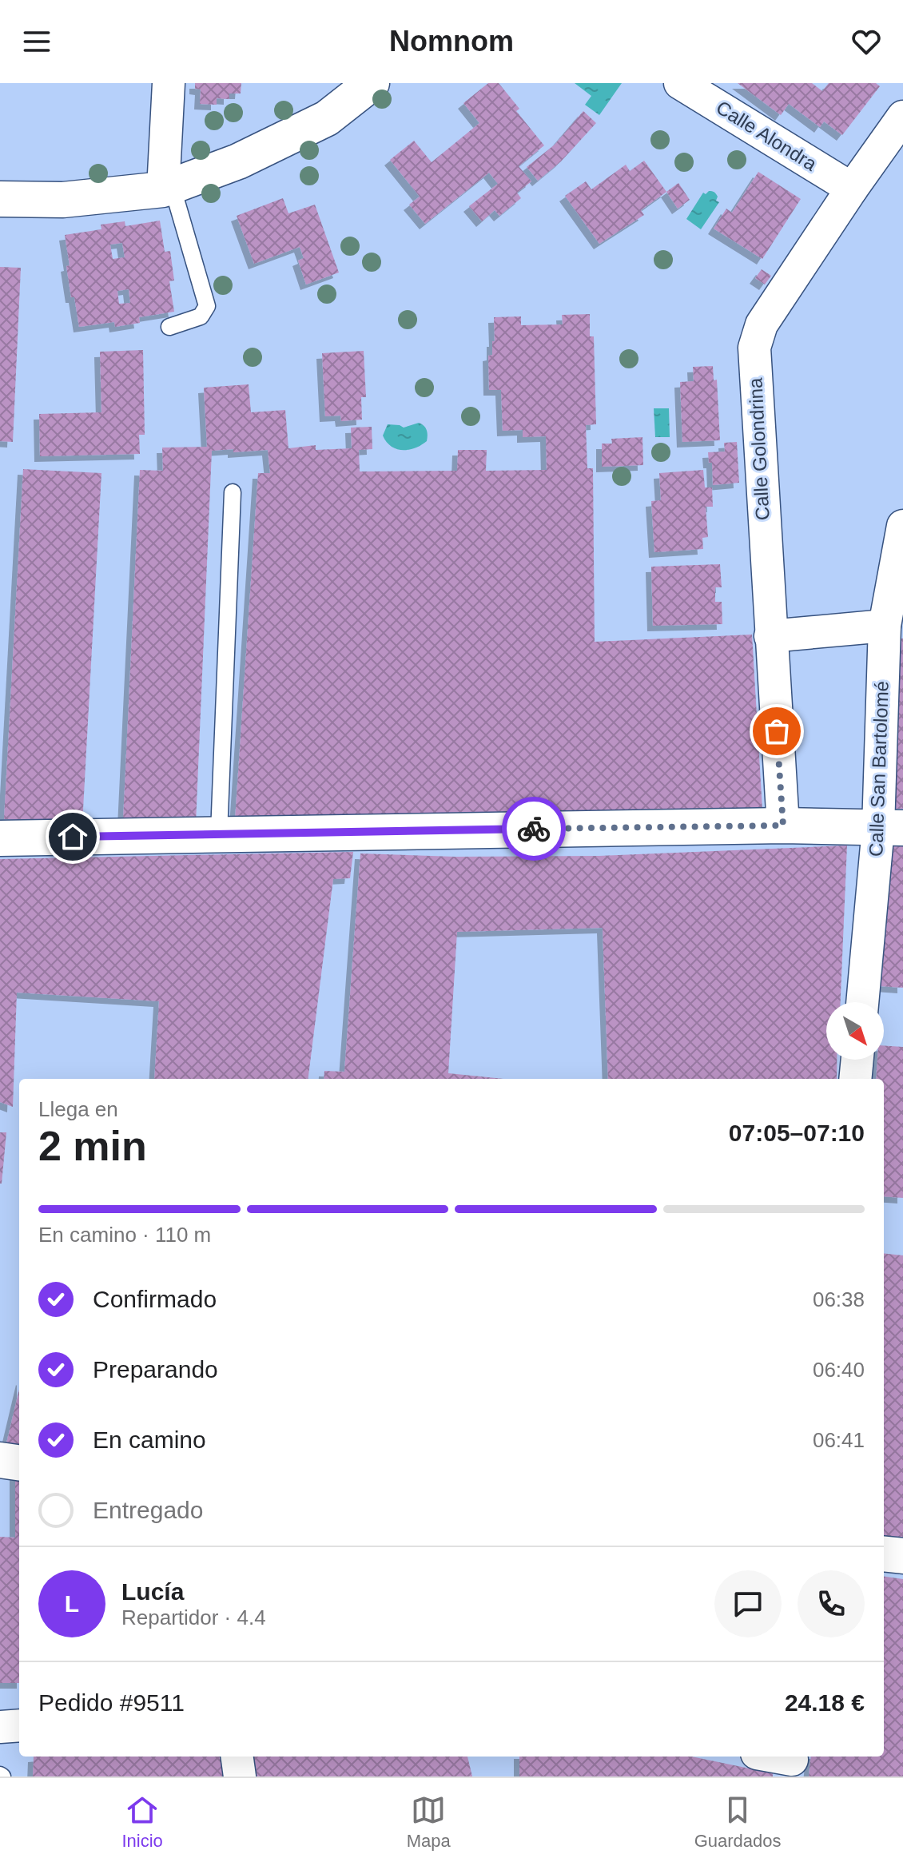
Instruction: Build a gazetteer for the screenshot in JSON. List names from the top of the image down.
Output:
{
  "streets": {
    "street": ["Calle Alondra", "Calle Golondrina", "Calle San Bartolomé"]
  },
  "crossings": [
    ["Calle Alondra", "Calle Golondrina"]
  ],
  "north": "bottom right",
  "page": {
    "header": "Nomnom",
    "heading": ["2 min", "Llega en", "07:05–07:10"],
    "panel": [
      "Lucía",
      "Repartidor · 4.4",
      "Pedido #9511",
      "24.18 €"
    ],
    "bar": "En camino · 110 m",
    "list": [
      ["Confirmado", "06:38"],
      ["Preparando", "06:40"],
      ["En camino", "06:41"],
      "Entregado"
    ],
    "round": "L",
    "tabs": ["Inicio", "Mapa", "Guardados"]
  }
}
